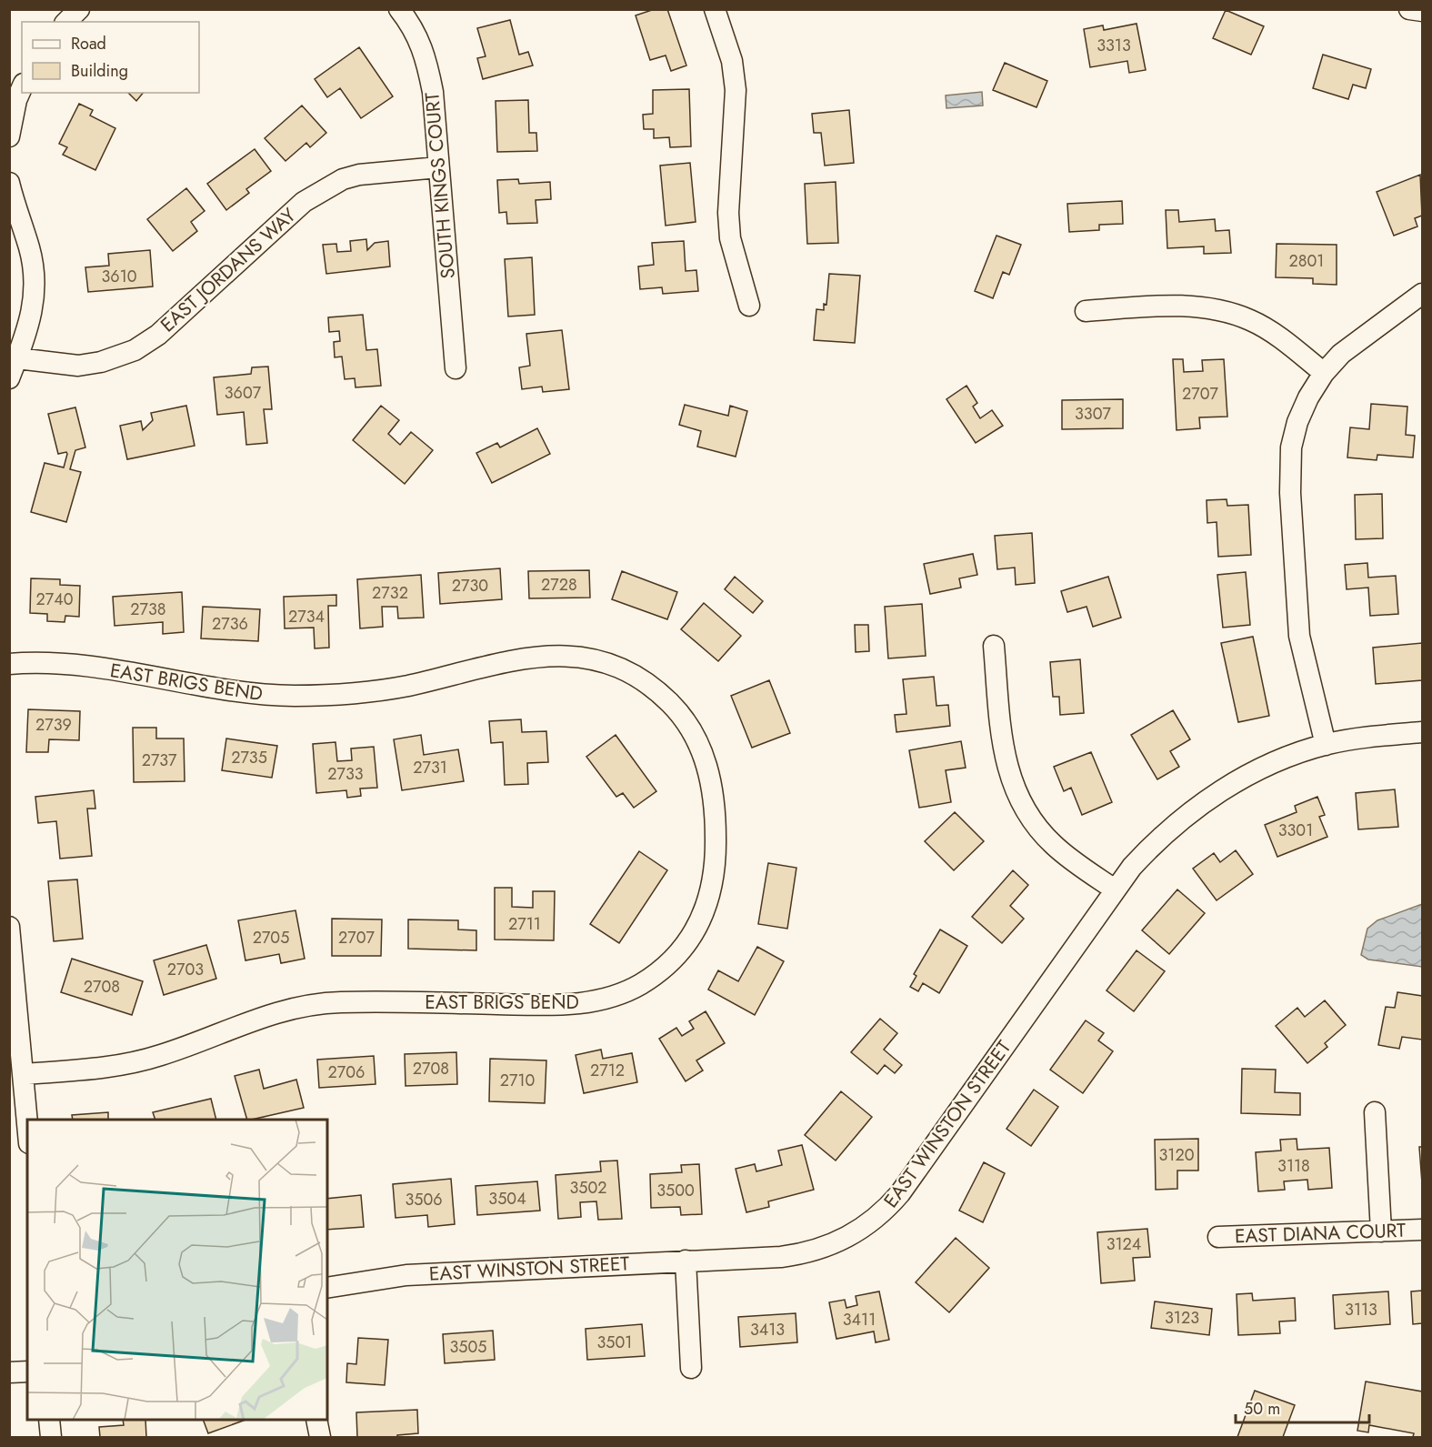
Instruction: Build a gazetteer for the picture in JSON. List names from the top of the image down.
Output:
{
  "streets": {
    "street": [
      "SOUTH KINGS COURT",
      "EAST JORDANS WAY",
      "EAST BRIGS BEND",
      "EAST WINSTON STREET",
      "EAST DIANA COURT"
    ]
  },
  "crossings": [
    ["SOUTH KINGS COURT", "EAST JORDANS WAY"]
  ],
  "house_numbers": [
    "3313",
    "2801",
    "3610",
    "3607",
    "2707",
    "3307",
    "2728",
    "2730",
    "2732",
    "2740",
    "2738",
    "2734",
    "2736",
    "2739",
    "2735",
    "2737",
    "2731",
    "2733",
    "3301",
    "2711",
    "2705",
    "2707",
    "2703",
    "2708",
    "2708",
    "2712",
    "2706",
    "2710",
    "3120",
    "3118",
    "3502",
    "3500",
    "3504",
    "3506",
    "3124",
    "3113",
    "3123",
    "3411",
    "3413",
    "3501",
    "3505"
  ],
  "legend": ["Road", "Building"],
  "scale_bar": "50 m"
}
